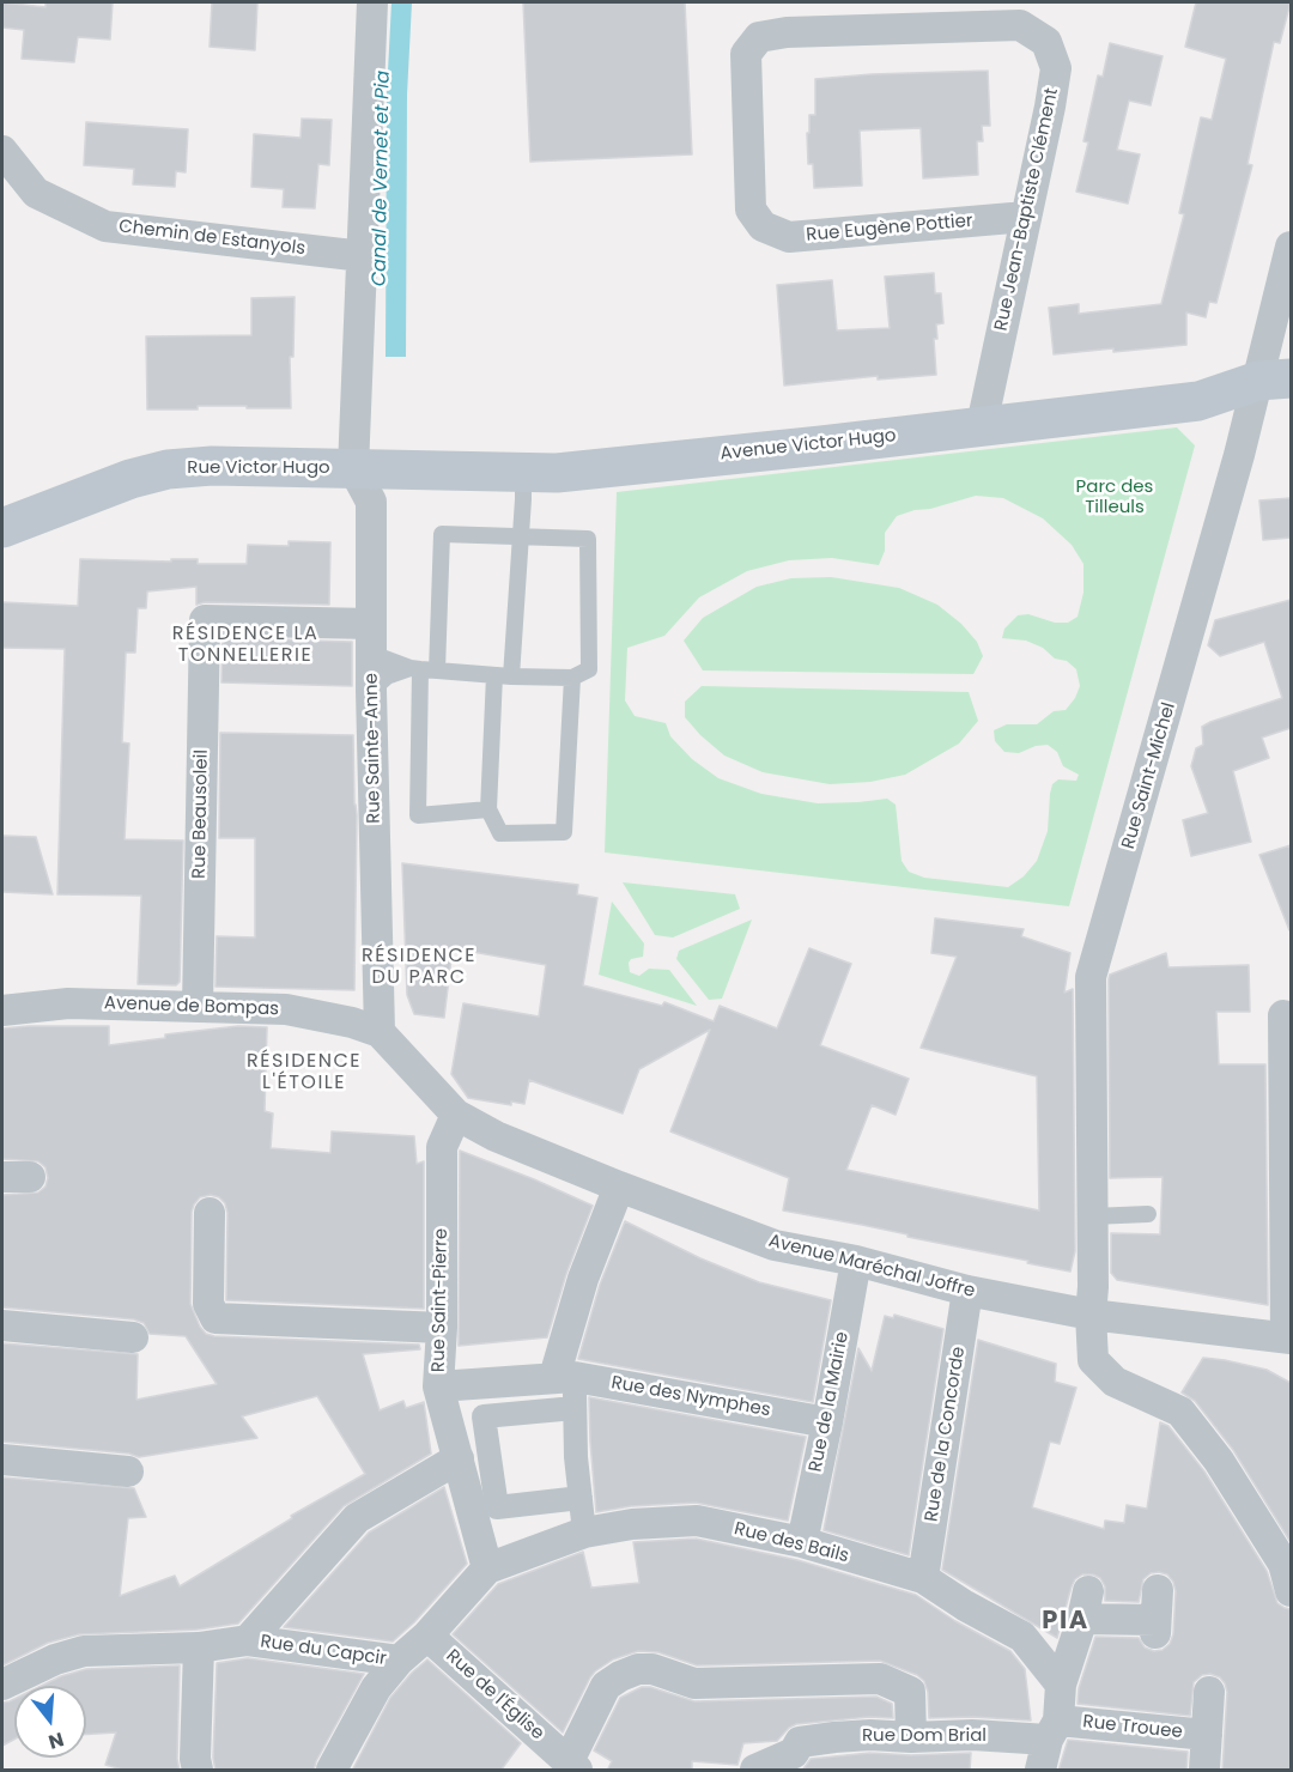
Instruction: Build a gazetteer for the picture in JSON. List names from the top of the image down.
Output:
{
  "streets": {
    "main road": ["Avenue Victor Hugo", "Rue Victor Hugo"],
    "street": [
      "Rue Jean-Baptiste Clément",
      "Rue Eugène Pottier",
      "Chemin de Estanyols",
      "Rue Sainte-Anne",
      "Rue Saint-Michel",
      "Rue Beausoleil",
      "Avenue de Bompas",
      "Avenue Maréchal Joffre",
      "Rue Saint-Pierre",
      "Rue des Nymphes",
      "Rue de la Mairie",
      "Rue de la Concorde",
      "Rue des Bails",
      "Rue du Capcir",
      "Rue de l'Église",
      "Rue Trouee",
      "Rue Dom Brial"
    ]
  },
  "crossings": [
    ["Rue Jean-Baptiste Clément", "Rue Eugène Pottier"],
    ["Rue Jean-Baptiste Clément", "Avenue Victor Hugo"],
    ["Avenue Victor Hugo", "Rue Victor Hugo"],
    ["Avenue Victor Hugo", "Rue Sainte-Anne"],
    ["Avenue Victor Hugo", "Rue Saint-Michel"],
    ["Rue Victor Hugo", "Rue Sainte-Anne"],
    ["Rue Sainte-Anne", "Rue Beausoleil"],
    ["Rue Sainte-Anne", "Avenue de Bompas"],
    ["Rue Sainte-Anne", "Avenue Maréchal Joffre"],
    ["Rue Saint-Michel", "Avenue Maréchal Joffre"],
    ["Rue Beausoleil", "Avenue de Bompas"],
    ["Avenue de Bompas", "Avenue Maréchal Joffre"],
    ["Avenue Maréchal Joffre", "Rue Saint-Pierre"],
    ["Avenue Maréchal Joffre", "Rue de la Mairie"],
    ["Avenue Maréchal Joffre", "Rue de la Concorde"],
    ["Rue Saint-Pierre", "Rue des Nymphes"],
    ["Rue Saint-Pierre", "Rue des Bails"],
    ["Rue des Nymphes", "Rue de la Mairie"],
    ["Rue de la Mairie", "Rue des Bails"],
    ["Rue de la Concorde", "Rue des Bails"],
    ["Rue Trouee", "Rue Dom Brial"]
  ],
  "districts": [
    "RÉSIDENCE LA TONNELLERIE",
    "RÉSIDENCE DU PARC",
    "RÉSIDENCE L'ÉTOILE",
    "PIA"
  ],
  "water": ["Canal de Vernet et Pia"],
  "parks": ["Parc des Tilleuls"],
  "north": "bottom"
}
